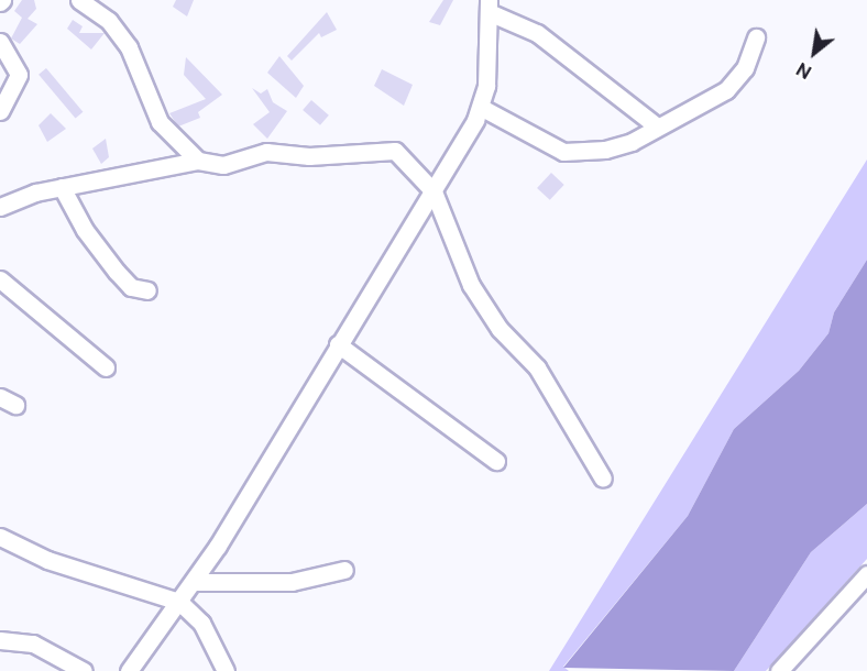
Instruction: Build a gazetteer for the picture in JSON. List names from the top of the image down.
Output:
{
  "north": "bottom left"
}
